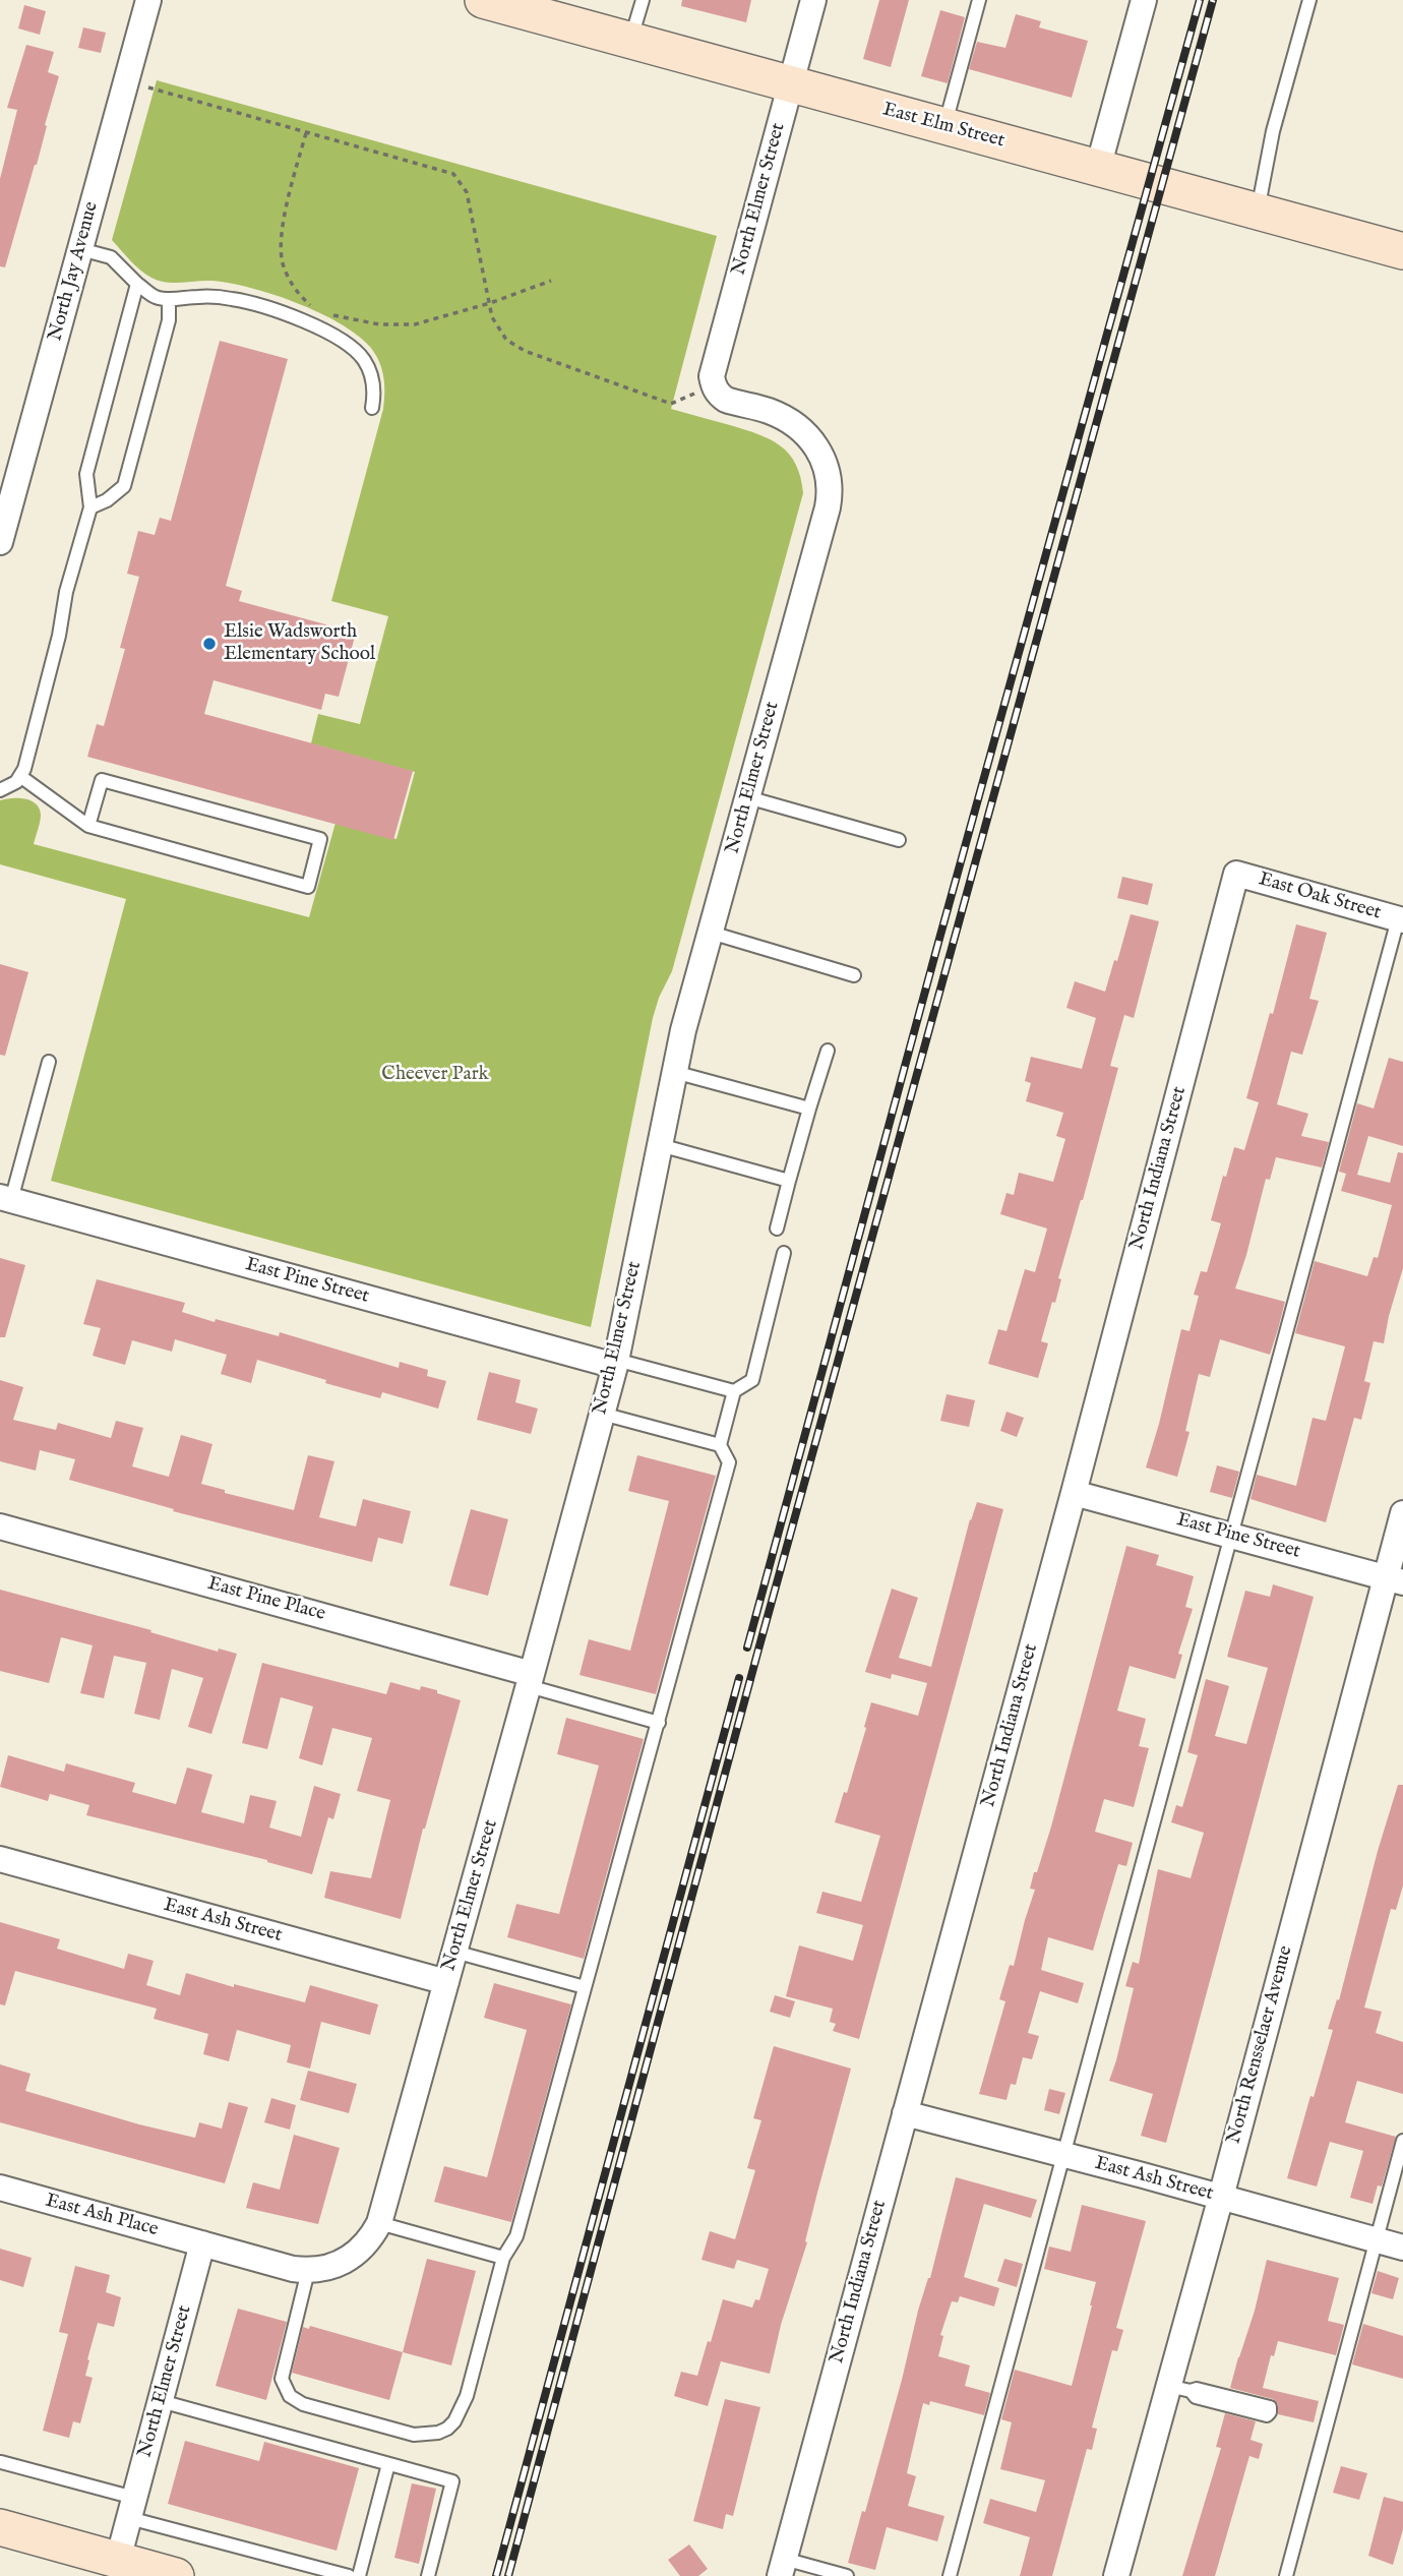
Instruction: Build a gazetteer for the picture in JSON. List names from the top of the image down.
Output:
{
  "streets": {
    "street": [
      "East Elm Street",
      "North Elmer Street",
      "North Jay Avenue",
      "East Oak Street",
      "North Indiana Street",
      "East Pine Street",
      "East Pine Place",
      "East Ash Street",
      "North Rensselaer Avenue",
      "East Ash Place"
    ]
  },
  "crossings": [
    ["East Elm Street", "North Elmer Street"],
    ["North Elmer Street", "East Pine Street"],
    ["North Elmer Street", "East Pine Place"],
    ["North Elmer Street", "East Ash Street"],
    ["North Elmer Street", "East Ash Place"],
    ["East Oak Street", "North Indiana Street"],
    ["North Indiana Street", "East Pine Street"],
    ["North Indiana Street", "East Ash Street"],
    ["East Pine Street", "North Rensselaer Avenue"],
    ["East Ash Street", "North Rensselaer Avenue"]
  ],
  "parks": ["Cheever Park"],
  "places": ["Elsie Wadsworth Elementary School"]
}
